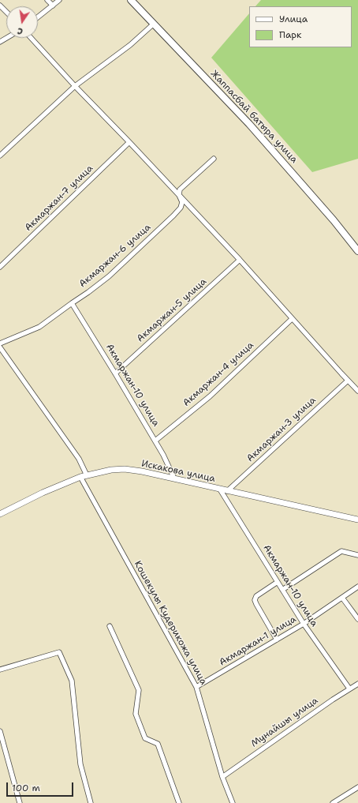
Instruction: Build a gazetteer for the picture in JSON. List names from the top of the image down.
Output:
{
  "streets": {
    "main road": ["Жаппасбай батыра улица"],
    "street": [
      "Акмаржан-7 улица",
      "Акмаржан-6 улица",
      "Акмаржан-5 улица",
      "Акмаржан-4 улица",
      "Акмаржан-10 улица",
      "Акмаржан-3 улица",
      "Искакова улица",
      "Кошекулы Кудерикожа улица",
      "Акмаржан-1 улица",
      "Мунайшы улица"
    ]
  },
  "crossings": [
    ["Акмаржан-6 улица", "Акмаржан-10 улица"],
    ["Акмаржан-5 улица", "Акмаржан-10 улица"],
    ["Акмаржан-4 улица", "Акмаржан-10 улица"],
    ["Акмаржан-10 улица", "Искакова улица"],
    ["Акмаржан-10 улица", "Акмаржан-1 улица"],
    ["Акмаржан-10 улица", "Мунайшы улица"],
    ["Акмаржан-3 улица", "Искакова улица"],
    ["Искакова улица", "Кошекулы Кудерикожа улица"],
    ["Кошекулы Кудерикожа улица", "Акмаржан-1 улица"],
    ["Кошекулы Кудерикожа улица", "Мунайшы улица"]
  ],
  "legend": ["Улица", "Парк"],
  "scale_bar": "100 m",
  "north": "bottom"
}
